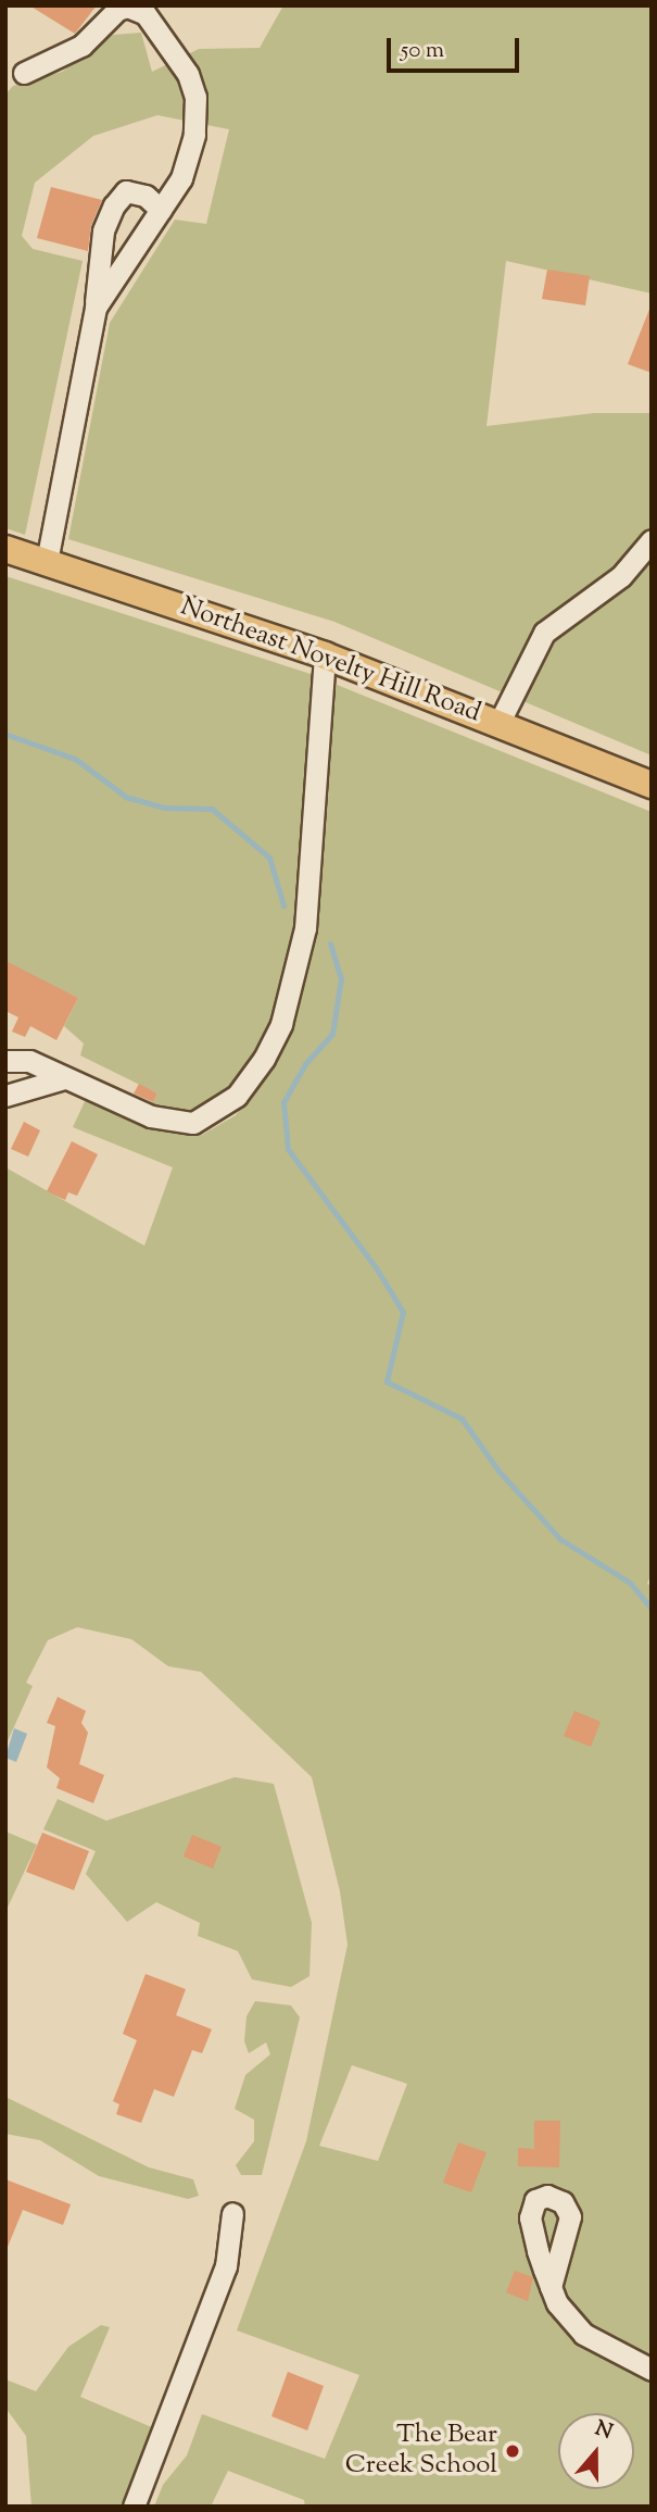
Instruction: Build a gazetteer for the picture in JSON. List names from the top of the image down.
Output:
{
  "streets": {
    "main road": ["Northeast Novelty Hill Road"]
  },
  "places": ["The Bear Creek School"],
  "scale_bar": "50 m",
  "north": "top"
}
